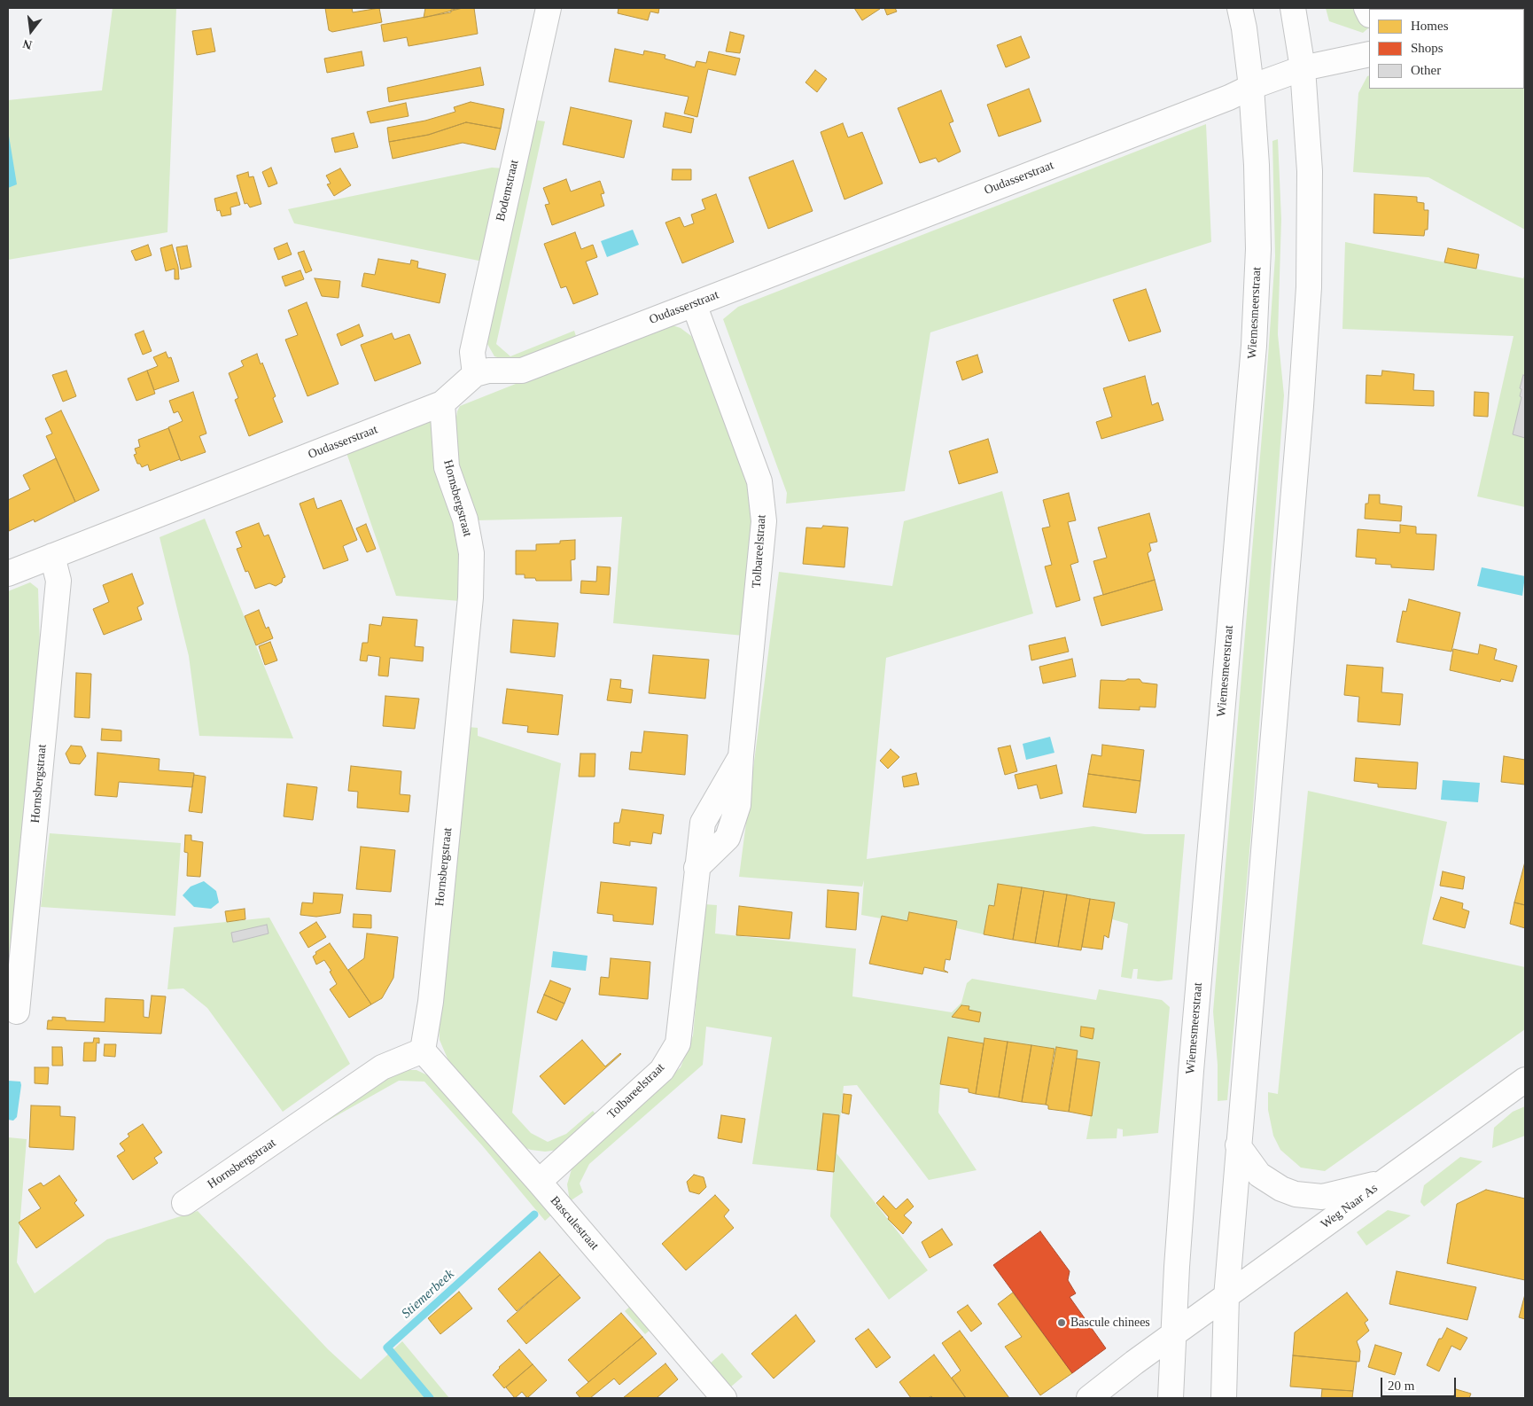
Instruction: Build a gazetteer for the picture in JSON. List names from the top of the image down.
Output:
{
  "streets": {
    "street": [
      "Oudasserstraat",
      "Bodemstraat",
      "Wiemesmeerstraat",
      "Hornsbergstraat",
      "Tolbareelstraat",
      "Weg Naar As",
      "Basculestraat"
    ]
  },
  "crossings": [
    ["Oudasserstraat", "Bodemstraat"],
    ["Oudasserstraat", "Wiemesmeerstraat"],
    ["Oudasserstraat", "Hornsbergstraat"],
    ["Oudasserstraat", "Tolbareelstraat"],
    ["Wiemesmeerstraat", "Weg Naar As"],
    ["Hornsbergstraat", "Basculestraat"],
    ["Tolbareelstraat", "Basculestraat"]
  ],
  "water": ["Stiemerbeek"],
  "places": ["Bascule chinees"],
  "legend": ["Homes", "Shops", "Other"],
  "scale_bar": "20 m",
  "north": "bottom"
}
